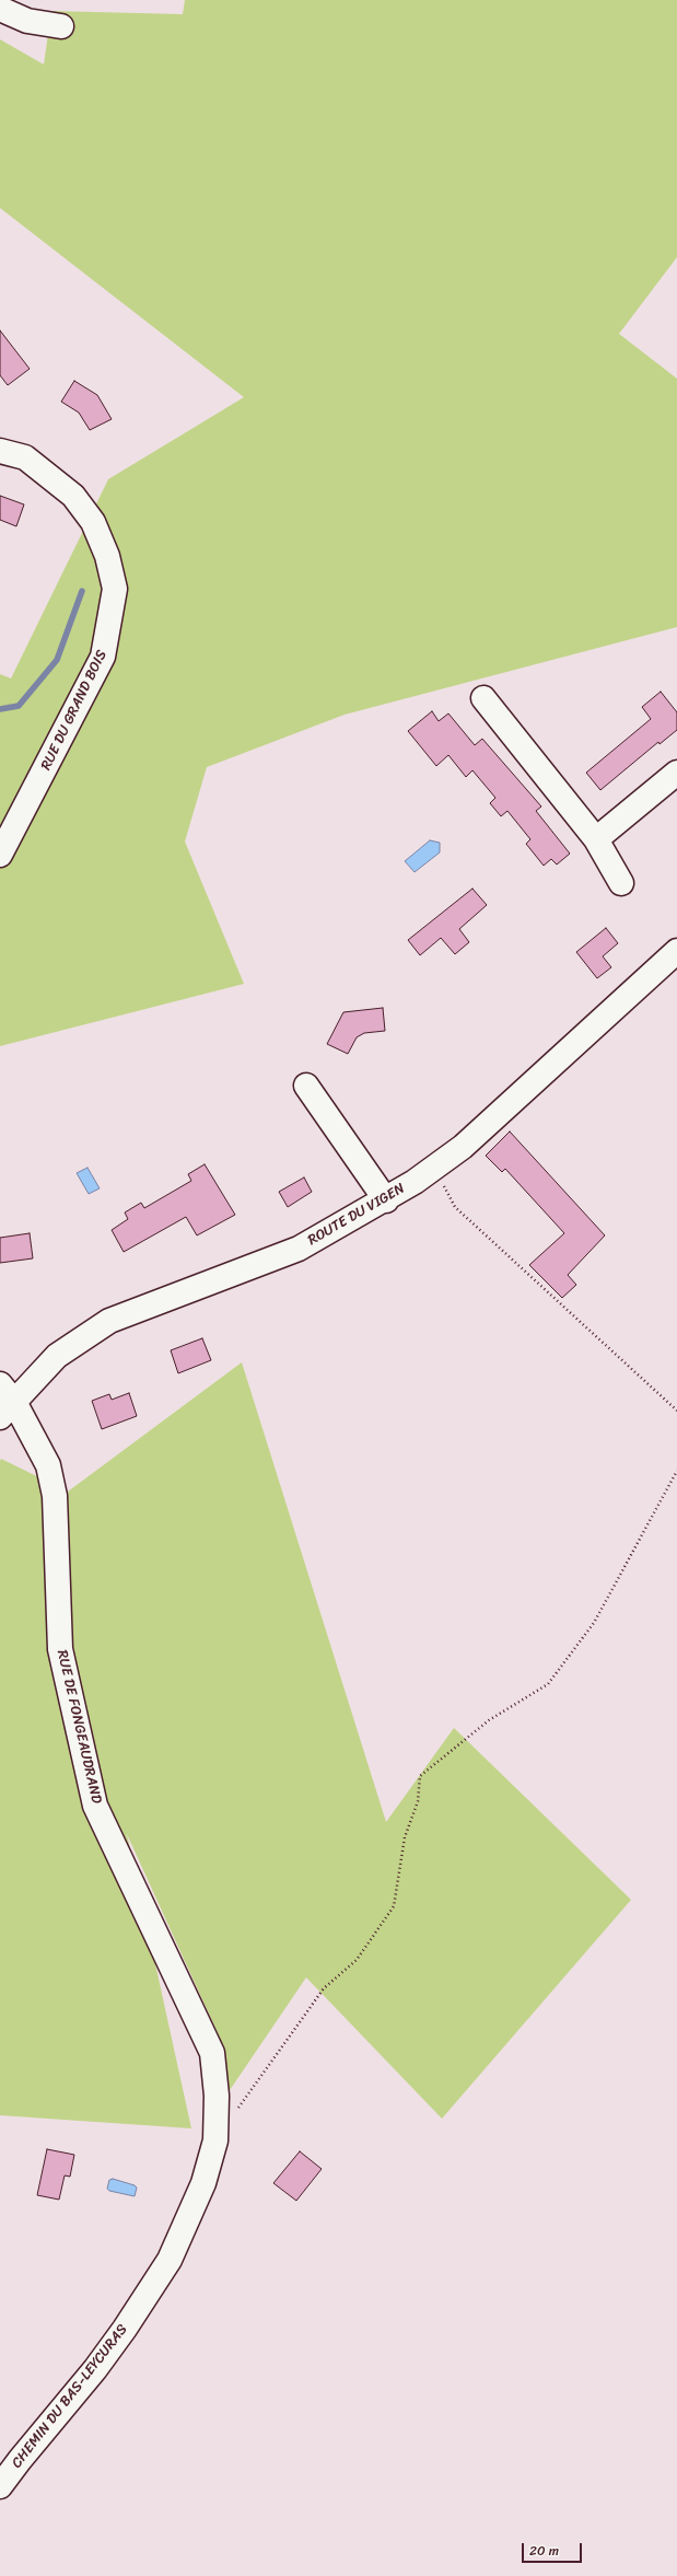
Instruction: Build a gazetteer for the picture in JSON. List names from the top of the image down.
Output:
{
  "streets": {
    "street": [
      "RUE DU GRAND BOIS",
      "ROUTE DU VIGEN",
      "RUE DE FONGEAUDRAND",
      "CHEMIN DU BAS-LEYCURAS"
    ]
  },
  "crossings": [
    ["ROUTE DU VIGEN", "RUE DE FONGEAUDRAND"],
    ["RUE DE FONGEAUDRAND", "CHEMIN DU BAS-LEYCURAS"]
  ],
  "scale_bar": "20 m"
}
